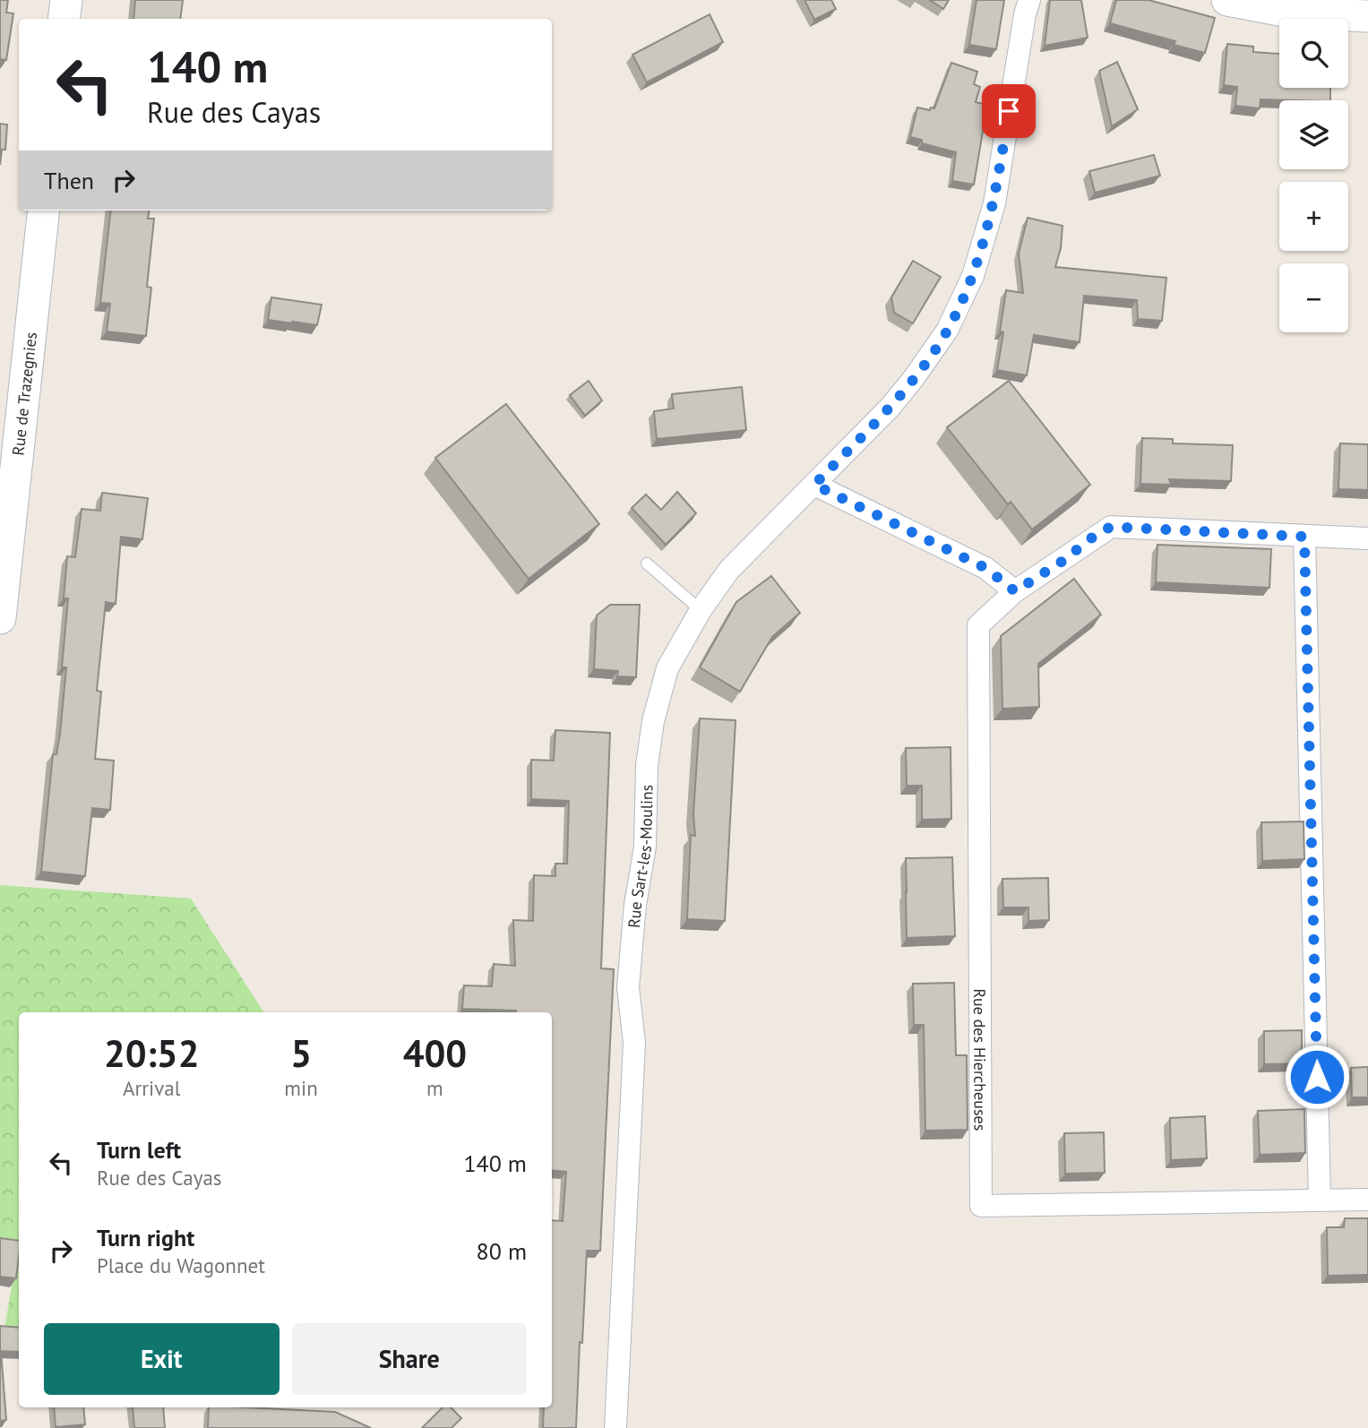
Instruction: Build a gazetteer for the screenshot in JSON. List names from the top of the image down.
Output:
{
  "streets": {
    "main road": ["Rue de Trazegnies"],
    "street": ["Rue Sart-les-Moulins", "Rue des Hiercheuses"]
  },
  "page": {
    "map_buttons": ["+", "−"],
    "turn": ["140 m", "Rue des Cayas"],
    "then": "Then",
    "eta": [
      "20:52",
      "Arrival",
      "5",
      "min",
      "400",
      "m"
    ],
    "list": [
      {
        "name": "Turn left",
        "note": "Rue des Cayas",
        "value": "140 m"
      },
      {
        "name": "Turn right",
        "note": "Place du Wagonnet",
        "value": "80 m"
      }
    ],
    "buttons": ["Exit", "Share"]
  }
}
